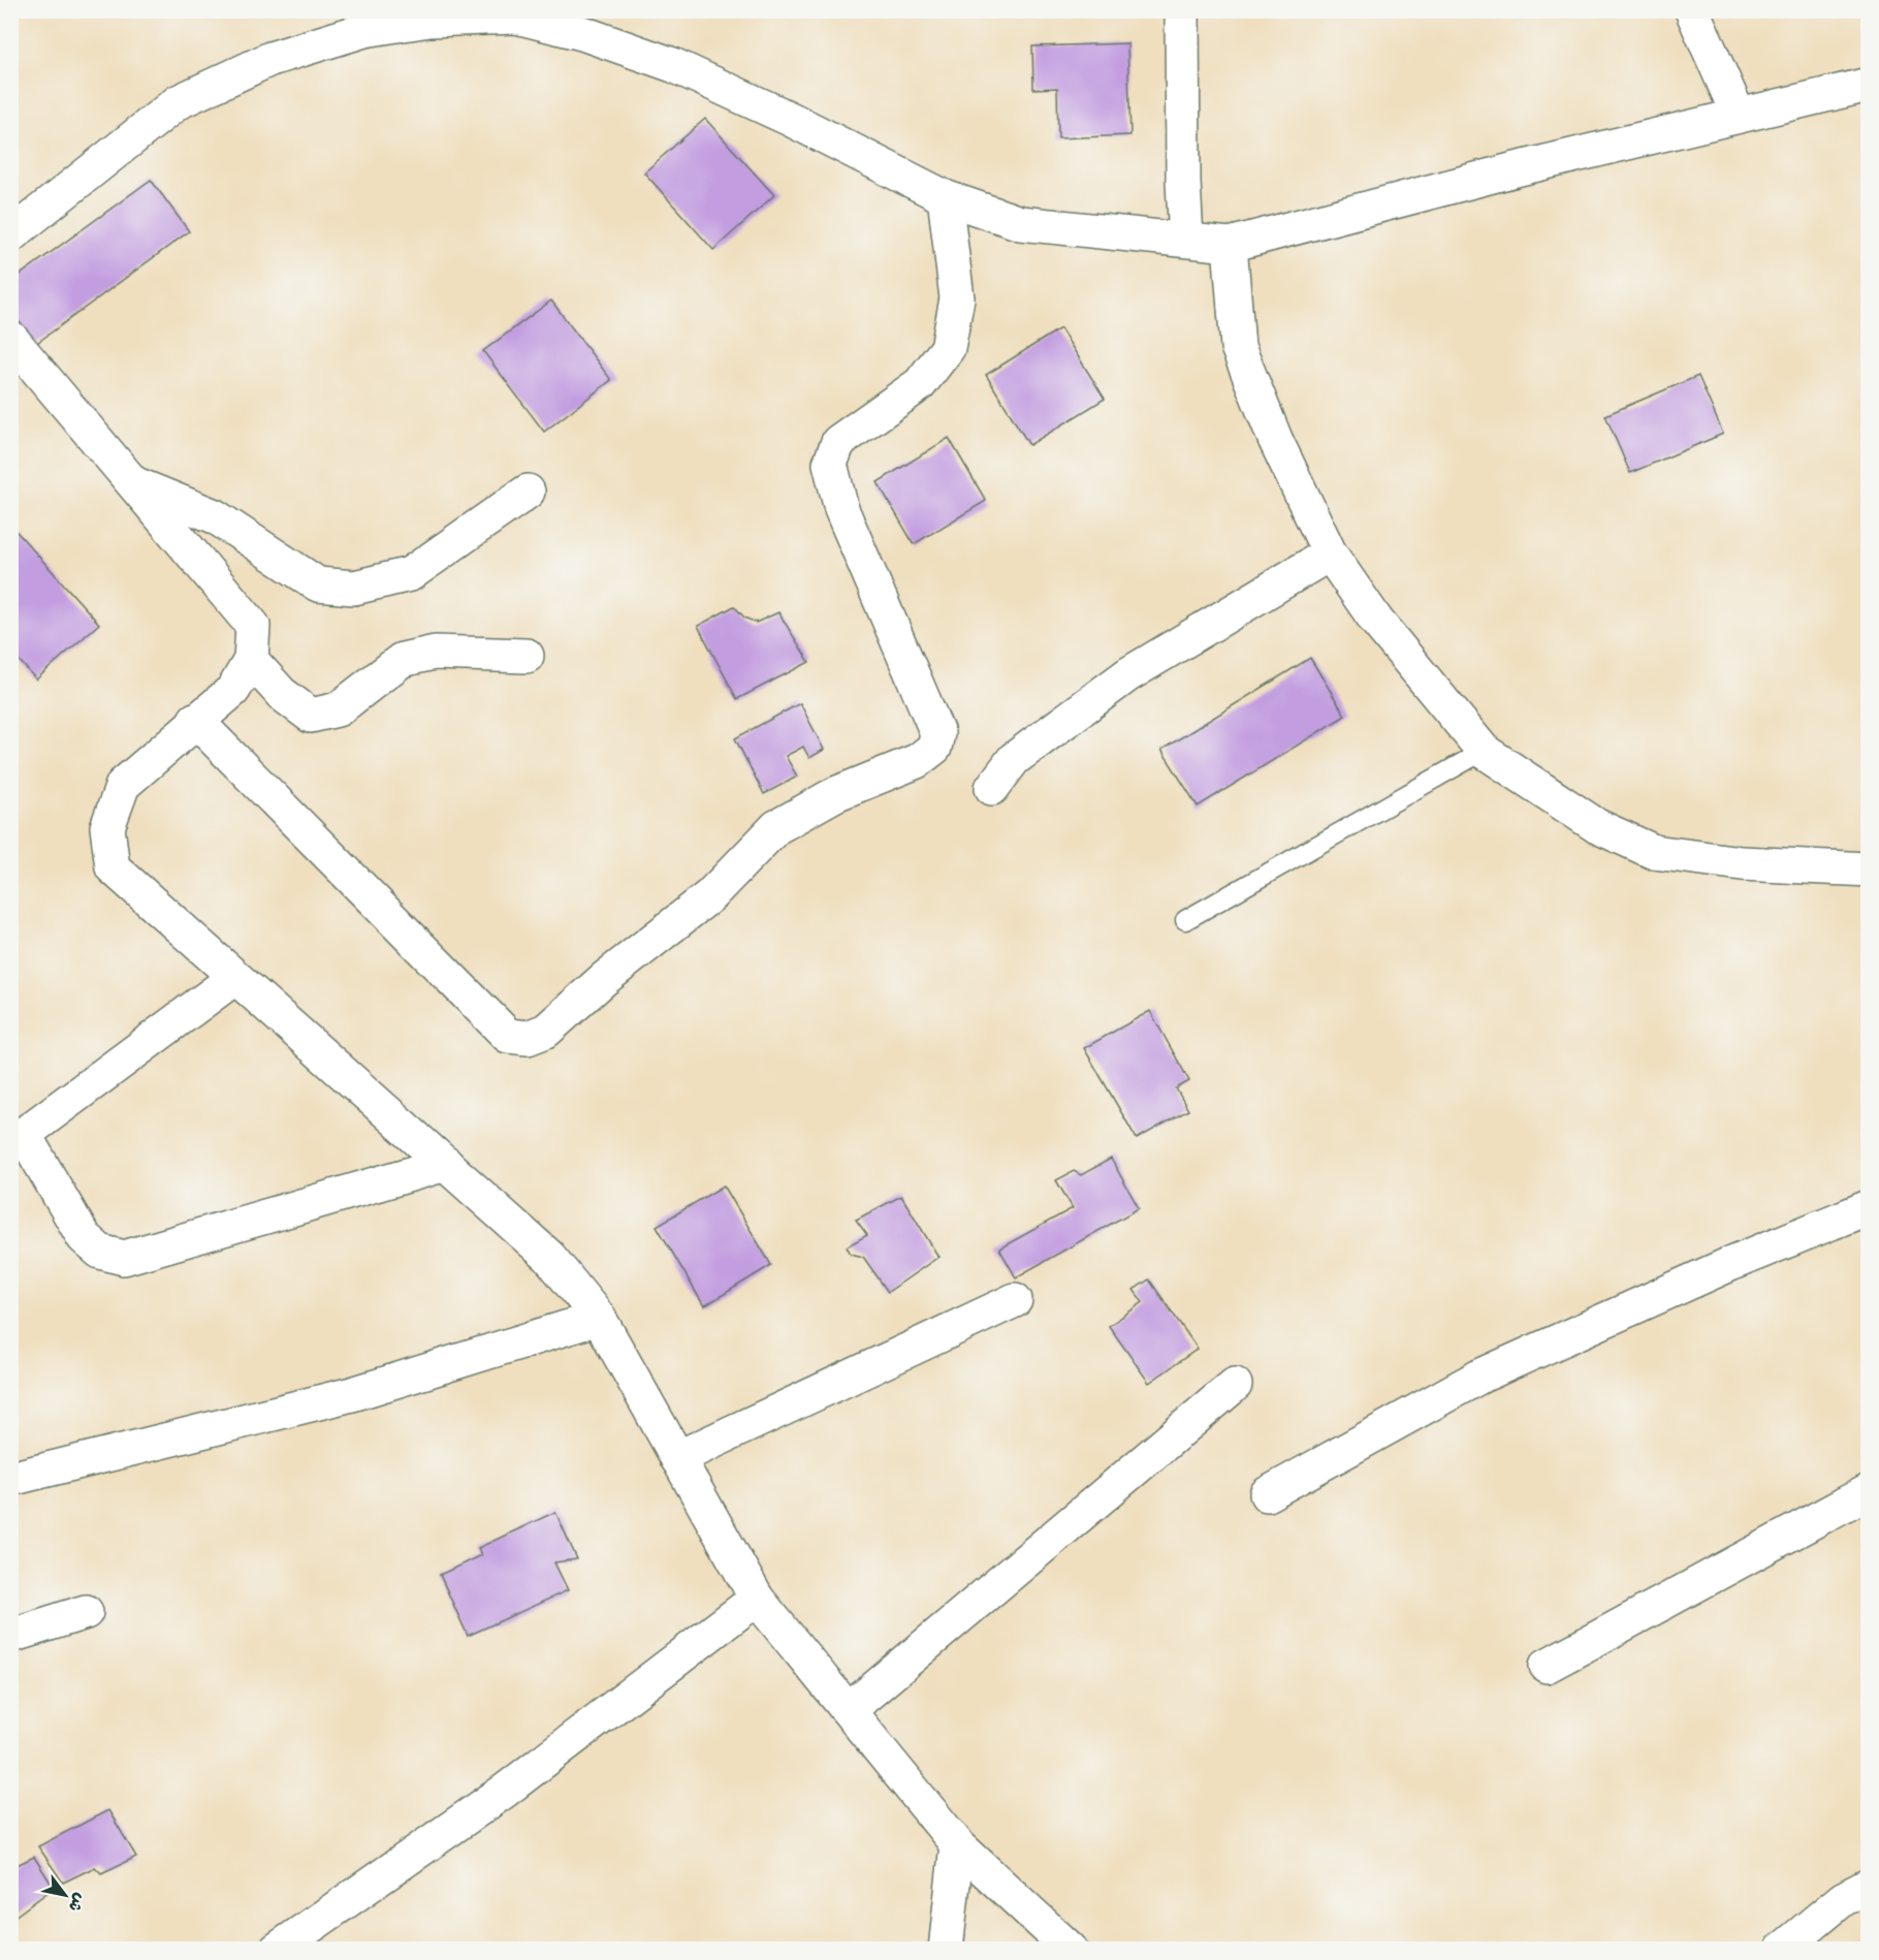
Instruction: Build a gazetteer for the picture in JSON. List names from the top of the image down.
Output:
{
  "north": "bottom right"
}
